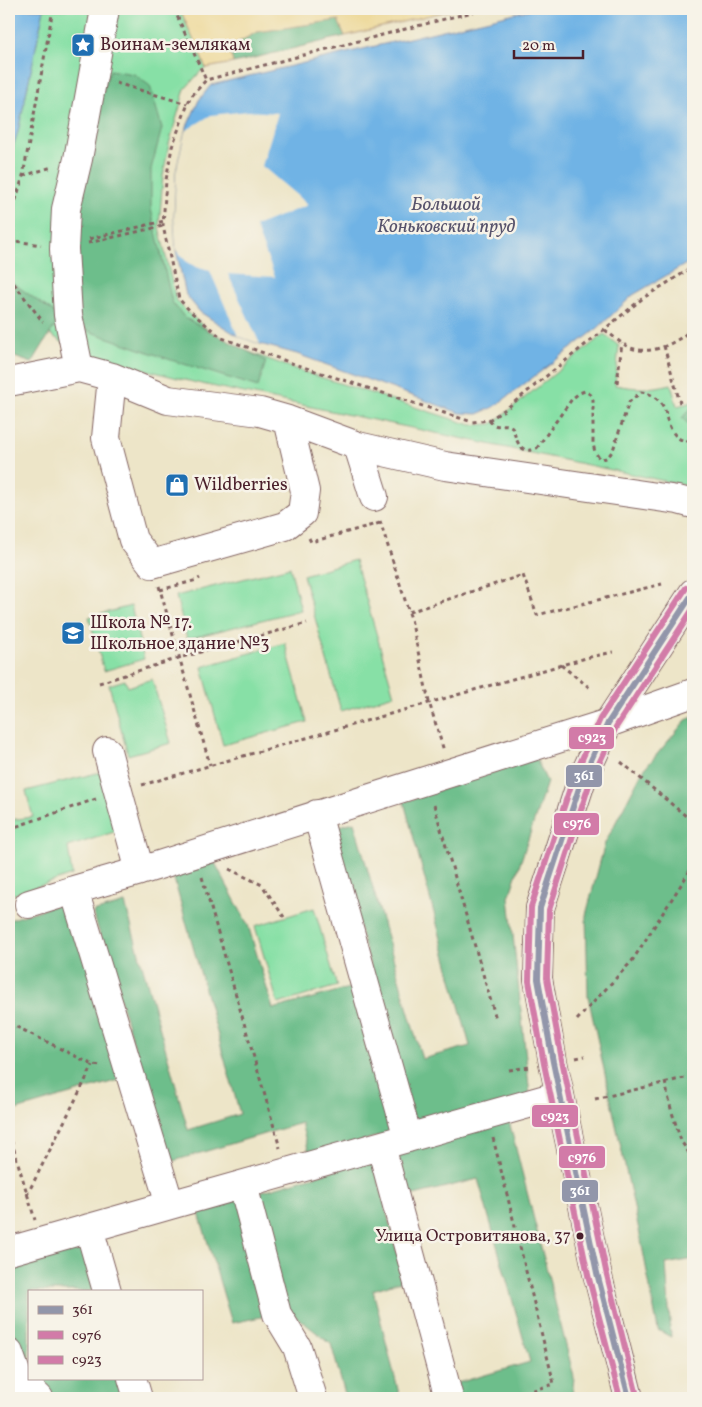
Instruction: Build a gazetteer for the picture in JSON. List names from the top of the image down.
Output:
{
  "water": ["Большой Коньковский пруд"],
  "places": {
    "place": ["Воинам-землякам"],
    "shop": ["Wildberries"],
    "school or university": ["Школа № 17. Школьное здание №3"],
    "other": ["Улица Островитянова, 37"]
  },
  "lines": ["transit line с923", "transit line 361", "transit line с976"],
  "legend": ["361", "с976", "с923"],
  "scale_bar": "20 m"
}
